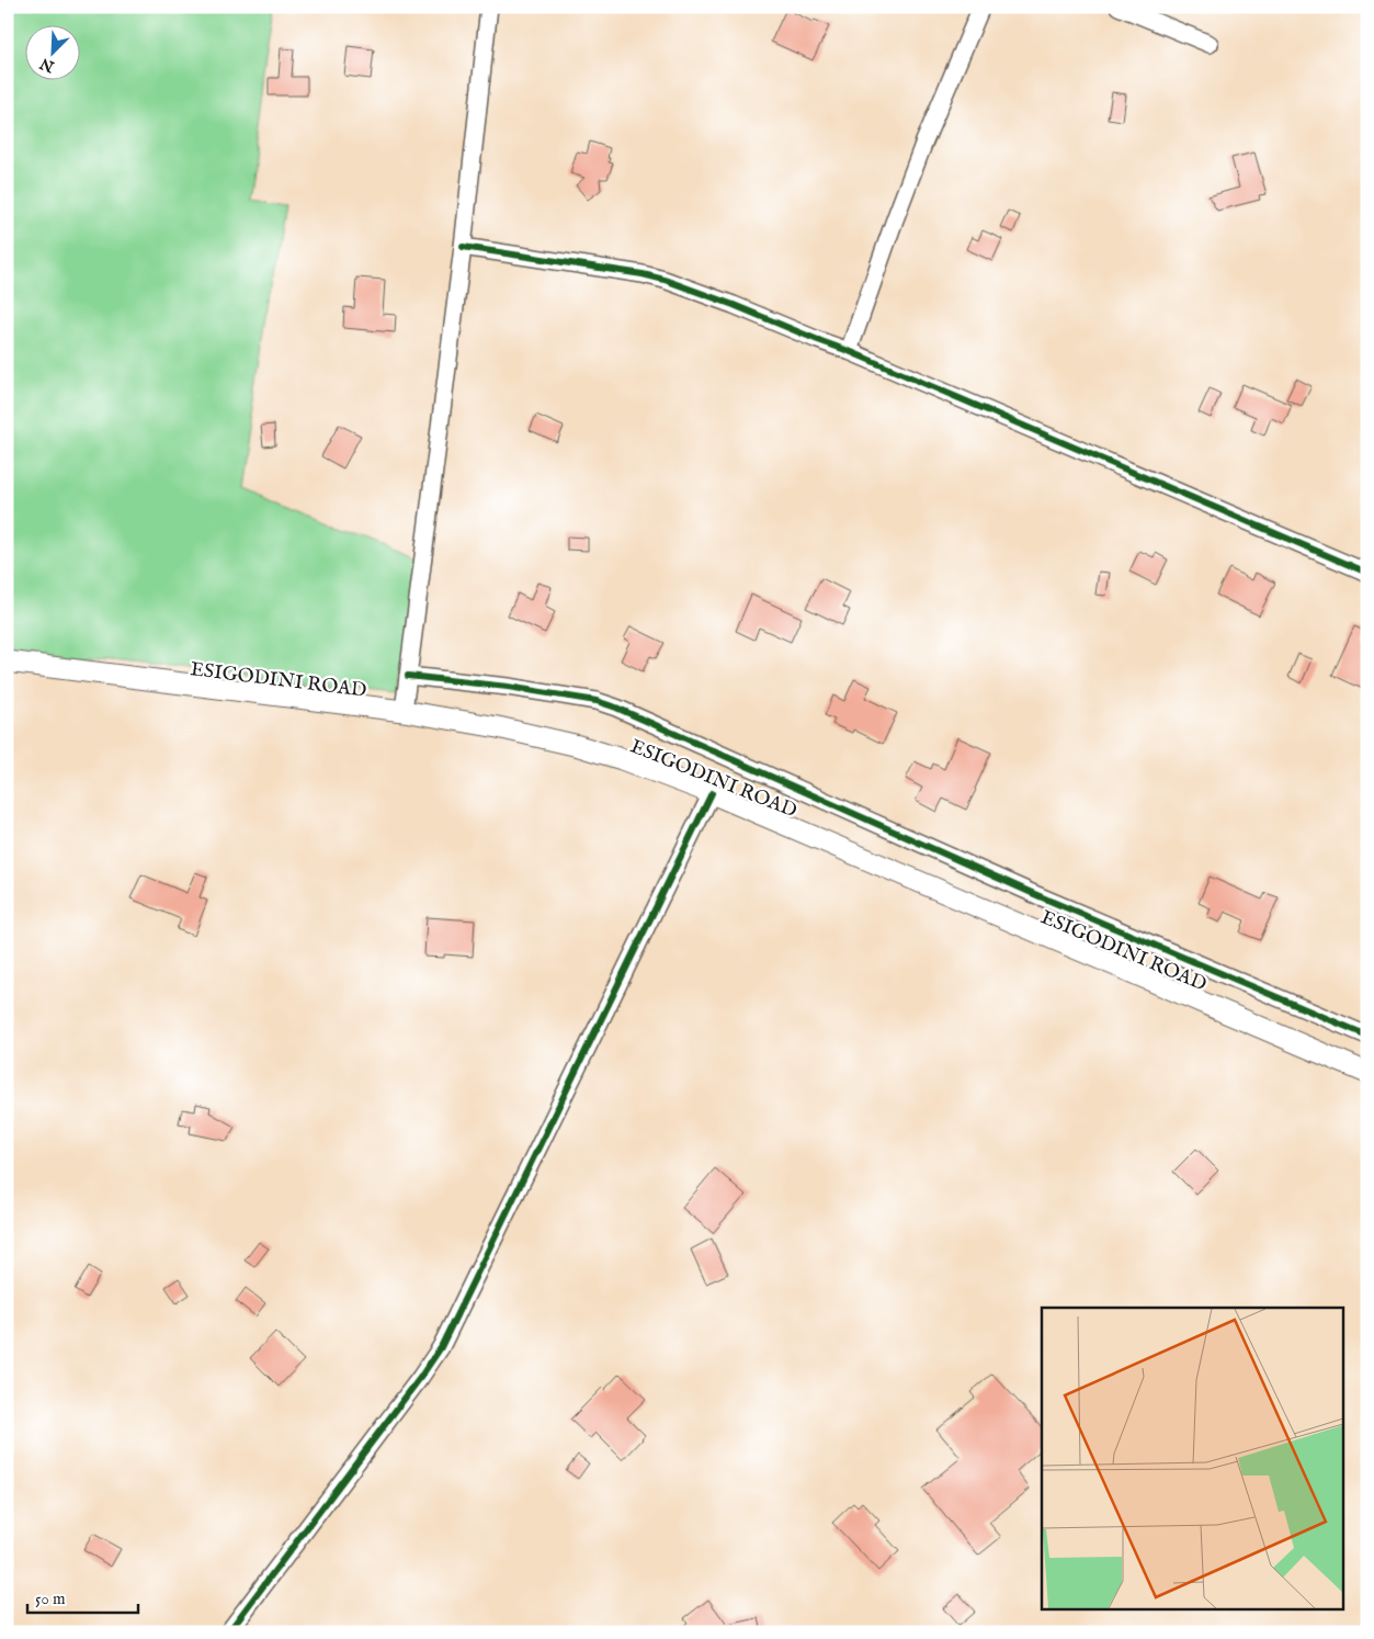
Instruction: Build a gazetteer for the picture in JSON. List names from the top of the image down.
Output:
{
  "streets": {
    "main road": ["ESIGODINI ROAD"]
  },
  "scale_bar": "50 m",
  "north": "bottom left"
}
